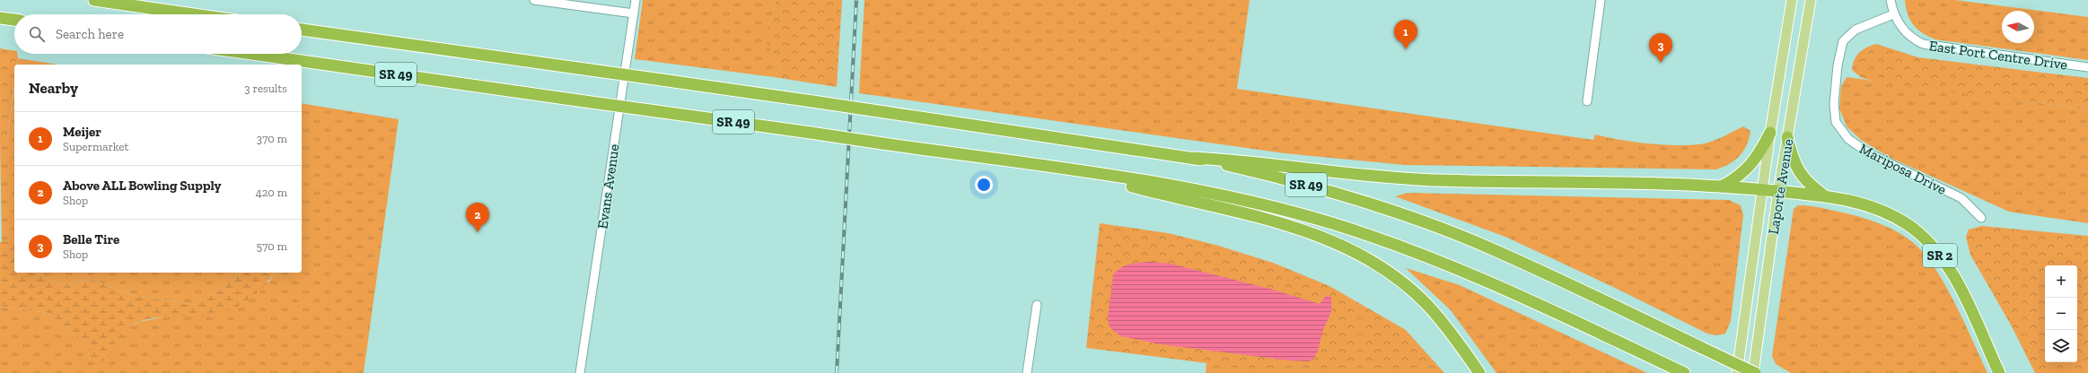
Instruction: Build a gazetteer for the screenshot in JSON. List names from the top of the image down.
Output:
{
  "streets": {
    "highway": ["SR 49", "SR 2"],
    "main road": ["Laporte Avenue"],
    "street": ["East Port Centre Drive", "Mariposa Drive", "Evans Avenue"]
  },
  "crossings": [
    ["East Port Centre Drive", "Mariposa Drive"],
    ["SR 49", "Laporte Avenue"]
  ],
  "north": "left",
  "page": {
    "search": "Search here",
    "pins": ["1", "3", "2"],
    "heading": ["Nearby", "3 results"],
    "list": [
      {
        "mark": "1",
        "name": "Meijer",
        "note": "Supermarket",
        "value": "370 m"
      },
      {
        "mark": "2",
        "name": "Above ALL Bowling Supply",
        "note": "Shop",
        "value": "420 m"
      },
      {
        "mark": "3",
        "name": "Belle Tire",
        "note": "Shop",
        "value": "570 m"
      }
    ],
    "map_buttons": ["+", "−"]
  }
}
